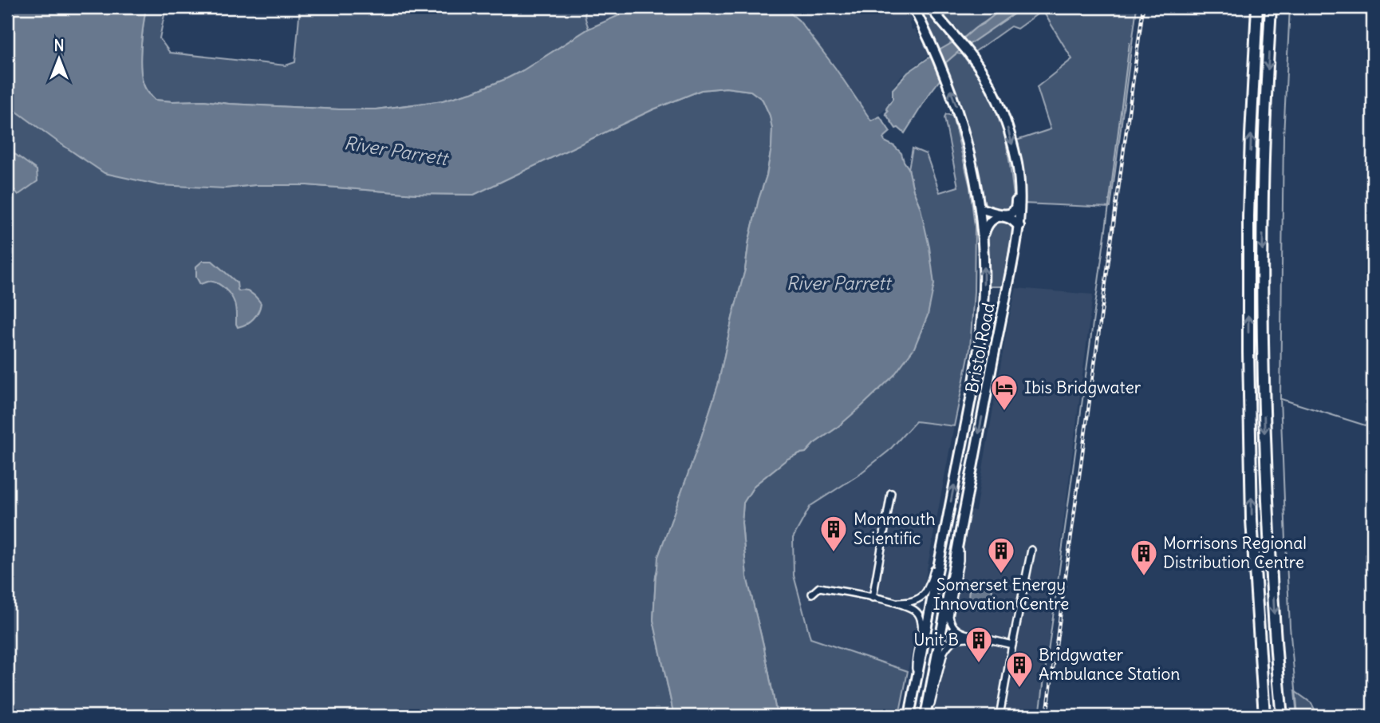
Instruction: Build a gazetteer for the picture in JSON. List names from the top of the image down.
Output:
{
  "streets": {
    "main road": ["Bristol Road"]
  },
  "water": ["River Parrett"],
  "places": {
    "hotel": ["Ibis Bridgwater"],
    "building": [
      "Monmouth Scientific",
      "Somerset Energy Innovation Centre",
      "Morrisons Regional Distribution Centre",
      "Unit B",
      "Bridgwater Ambulance Station"
    ]
  },
  "north": "top"
}
